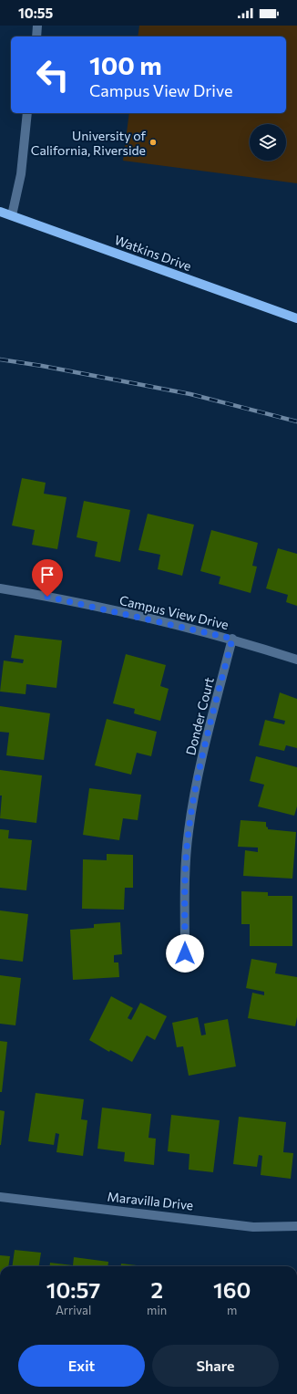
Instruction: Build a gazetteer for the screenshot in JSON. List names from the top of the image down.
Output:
{
  "streets": {
    "main road": ["Watkins Drive"],
    "street": ["Campus View Drive", "Donder Court", "Maravilla Drive"]
  },
  "crossings": [
    ["Campus View Drive", "Donder Court"]
  ],
  "places": ["University of California, Riverside"],
  "page": {
    "status": "10:55",
    "turn": ["100 m", "Campus View Drive"],
    "eta": [
      "10:57",
      "Arrival",
      "2",
      "min",
      "160",
      "m"
    ],
    "buttons": ["Exit", "Share"]
  }
}
